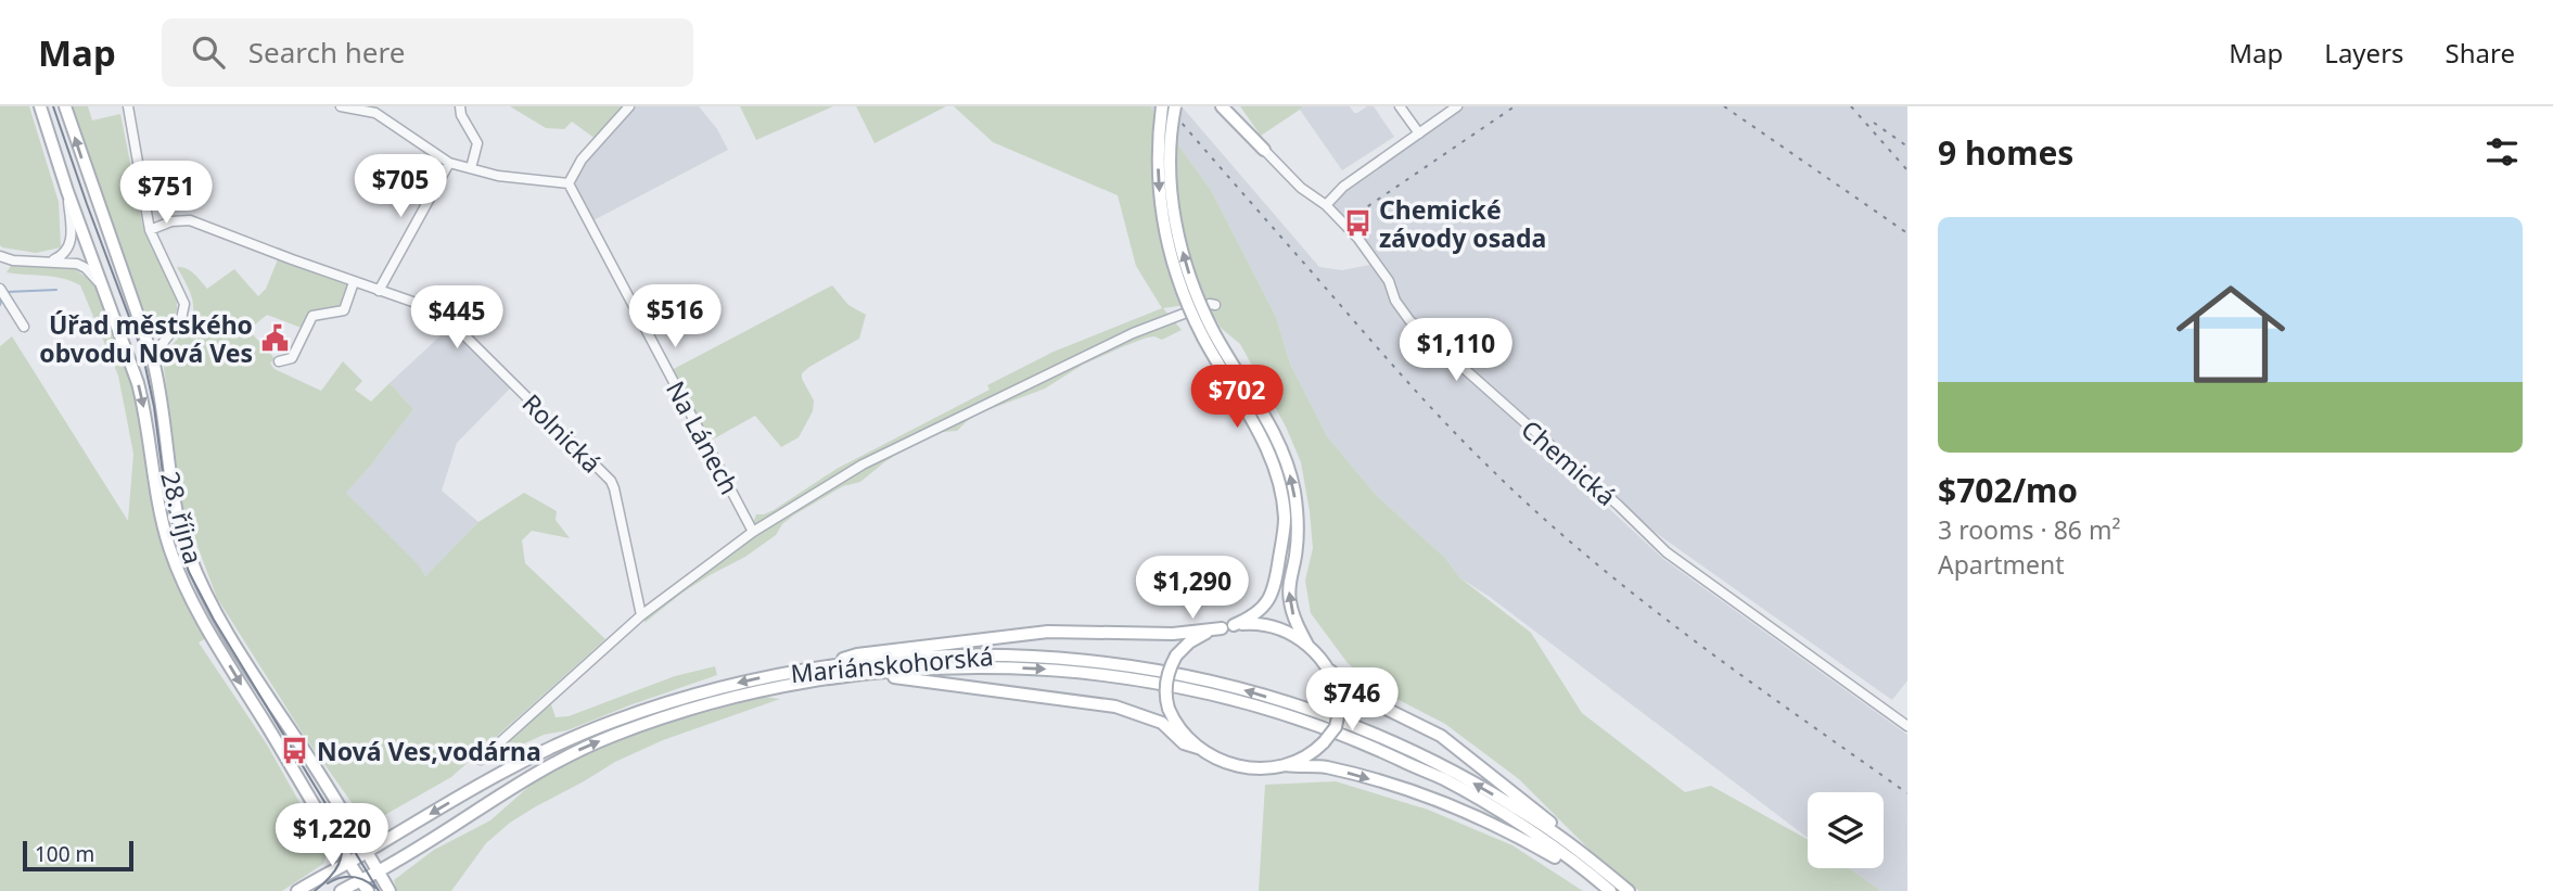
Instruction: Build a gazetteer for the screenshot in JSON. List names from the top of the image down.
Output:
{
  "streets": {
    "main road": ["28. října", "Mariánskohorská"],
    "street": ["Rolnická", "Na Lánech", "Chemická"]
  },
  "crossings": [
    ["28. října", "Mariánskohorská"]
  ],
  "places": {
    "bus stop": ["Chemické závody osada", "Nová Ves,vodárna"],
    "public building": ["Úřad městského obvodu Nová Ves"]
  },
  "scale_bar": "100 m",
  "page": {
    "header": "Map",
    "search": "Search here",
    "nav": ["Map", "Layers", "Share"],
    "heading": "9 homes",
    "price": [
      "$705",
      "$751",
      "$516",
      "$445",
      "$1,110",
      "$702",
      "$1,290",
      "$746",
      "$1,220"
    ],
    "list": [
      {
        "name": "$702/mo",
        "note": "3 rooms · 86 m² · Apartment"
      }
    ],
    "scale": "100 m"
  }
}
